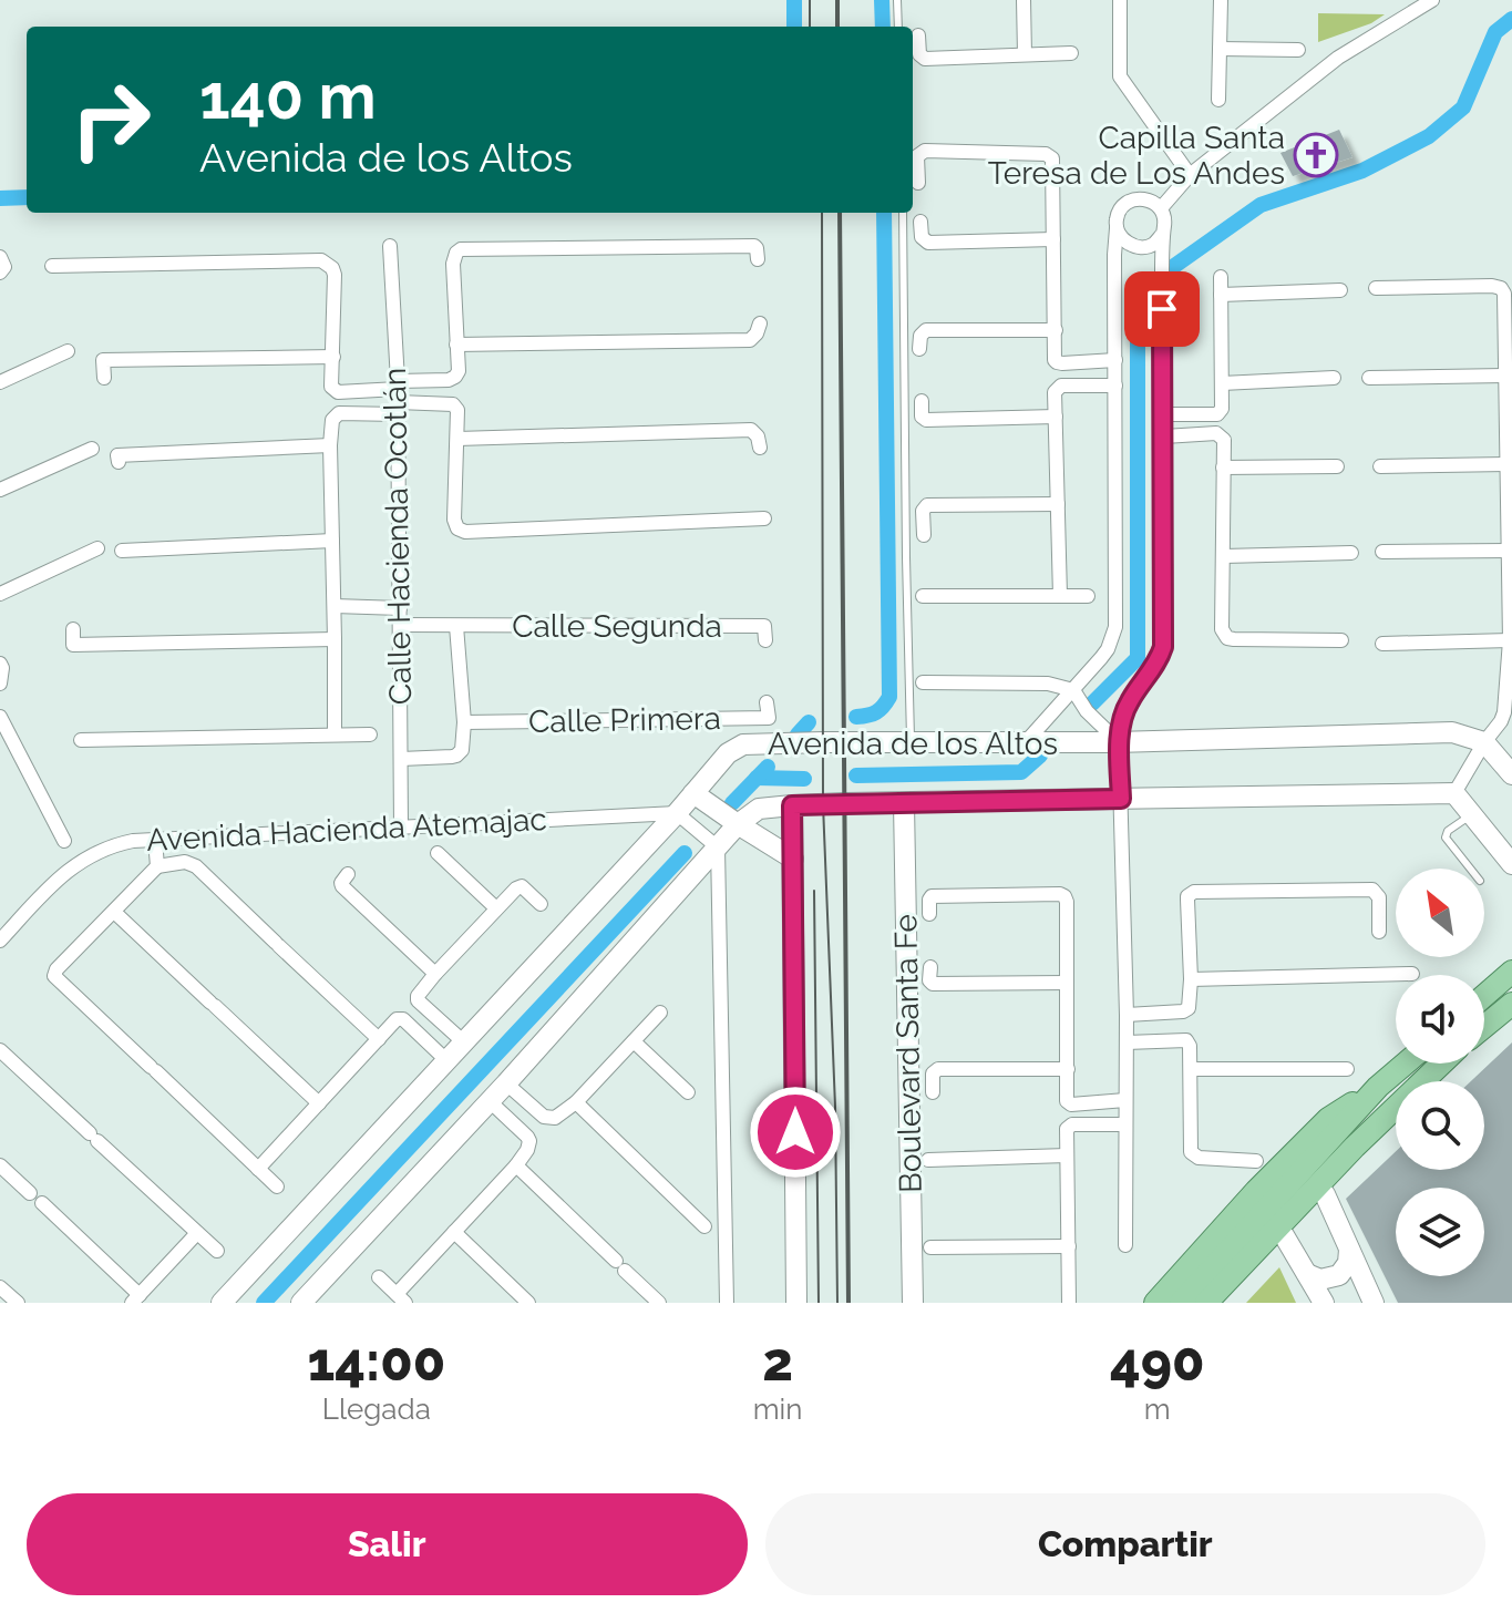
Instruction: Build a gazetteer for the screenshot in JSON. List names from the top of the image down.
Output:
{
  "streets": {
    "street": [
      "Calle Hacienda Ocotlán",
      "Calle Segunda",
      "Calle Primera",
      "Avenida de los Altos",
      "Avenida Hacienda Atemajac",
      "Boulevard Santa Fe"
    ]
  },
  "crossings": [
    ["Calle Hacienda Ocotlán", "Avenida Hacienda Atemajac"],
    ["Avenida de los Altos", "Avenida Hacienda Atemajac"],
    ["Avenida de los Altos", "Boulevard Santa Fe"]
  ],
  "places": {
    "church": ["Capilla Santa Teresa de Los Andes"]
  },
  "north": "top left",
  "page": {
    "turn": ["140 m", "Avenida de los Altos"],
    "eta": [
      "14:00",
      "Llegada",
      "2",
      "min",
      "490",
      "m"
    ],
    "buttons": ["Salir", "Compartir"]
  }
}
